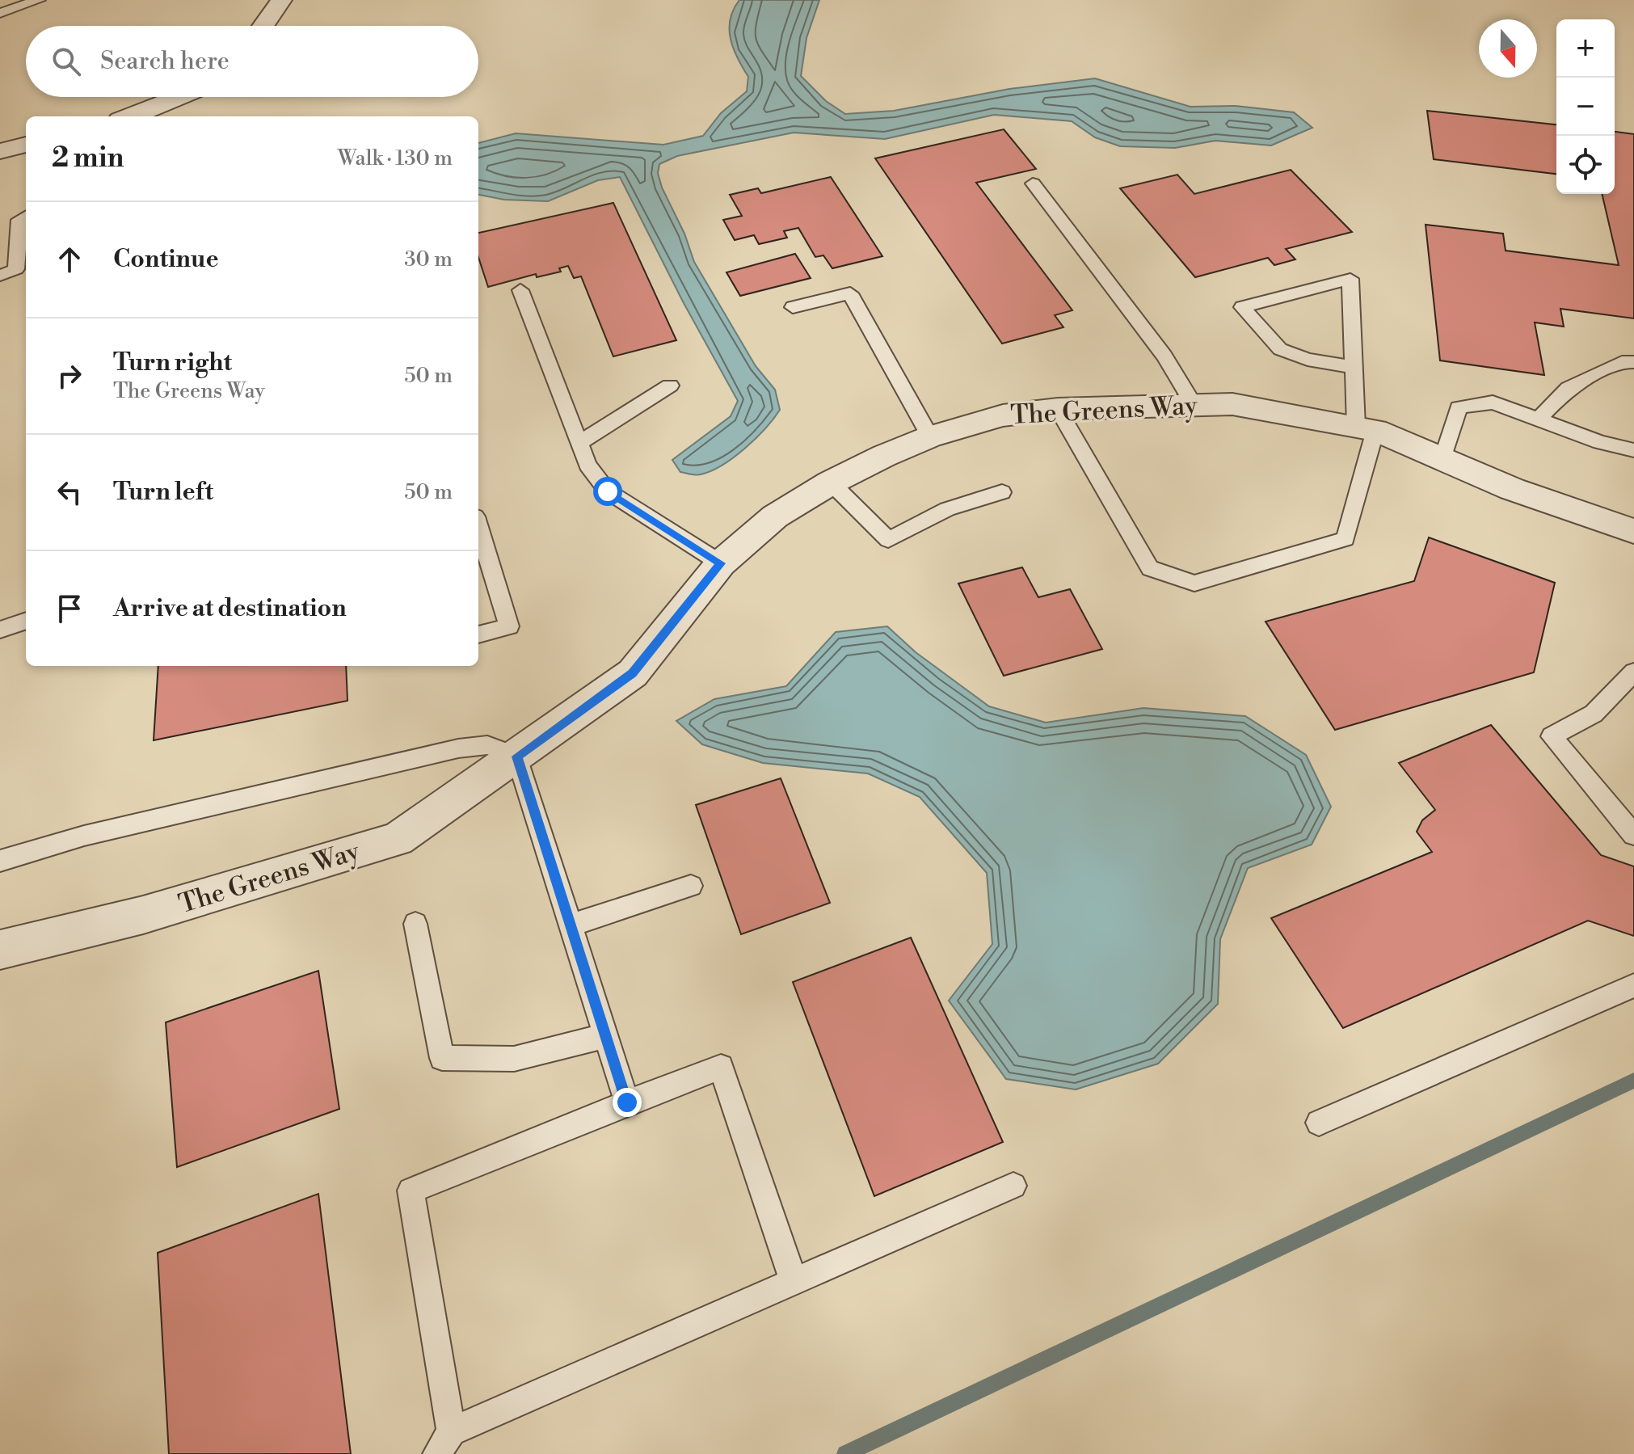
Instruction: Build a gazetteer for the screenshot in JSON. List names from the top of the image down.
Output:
{
  "streets": {
    "street": ["The Greens Way"]
  },
  "north": "bottom",
  "page": {
    "map_buttons": ["+", "−"],
    "search": "Search here",
    "heading": ["2 min", "Walk · 130 m"],
    "list": [
      ["Continue", "30 m"],
      ["Turn right", "The Greens Way", "50 m"],
      ["Turn left", "50 m"],
      "Arrive at destination"
    ]
  }
}
